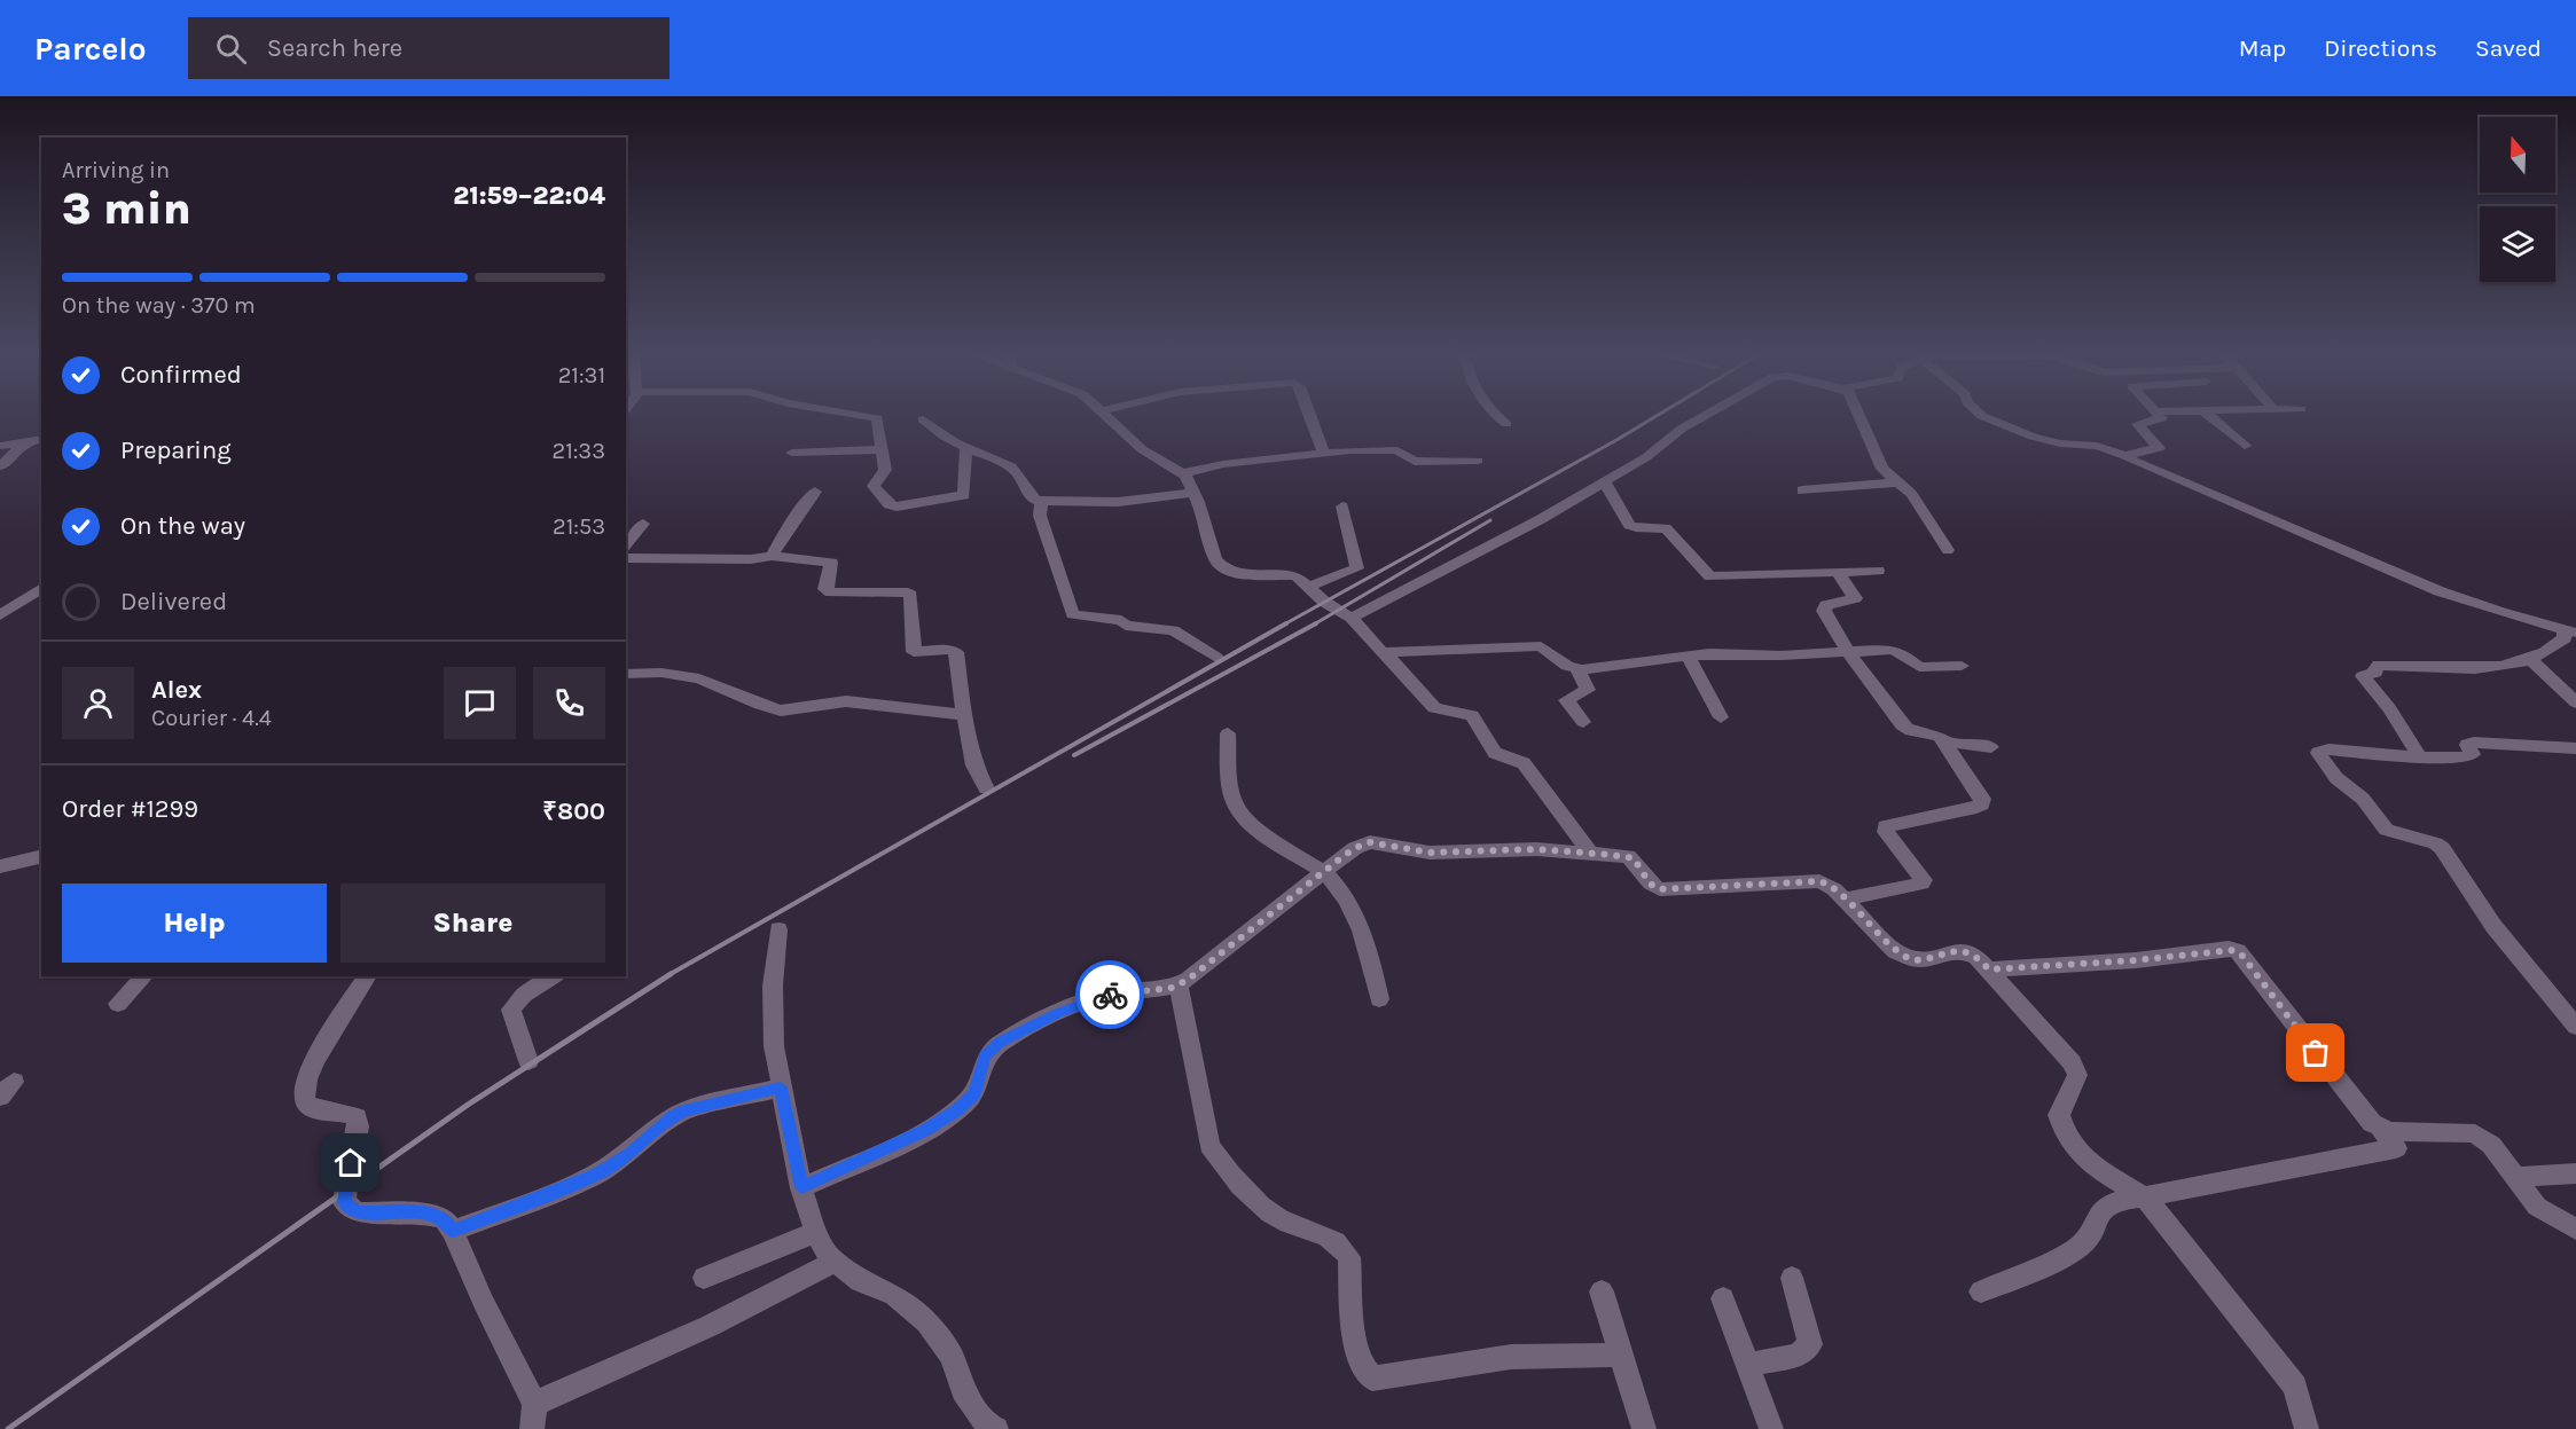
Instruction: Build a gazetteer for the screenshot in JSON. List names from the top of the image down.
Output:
{
  "north": "top",
  "page": {
    "header": "Parcelo",
    "search": "Search here",
    "nav": ["Map", "Directions", "Saved"],
    "heading": ["3 min", "Arriving in", "21:59–22:04"],
    "panel": [
      "Alex",
      "Courier · 4.4",
      "Order #1299",
      "₹800"
    ],
    "bar": "On the way · 370 m",
    "list": [
      ["Confirmed", "21:31"],
      ["Preparing", "21:33"],
      ["On the way", "21:53"],
      "Delivered"
    ],
    "buttons": ["Help", "Share"]
  }
}
